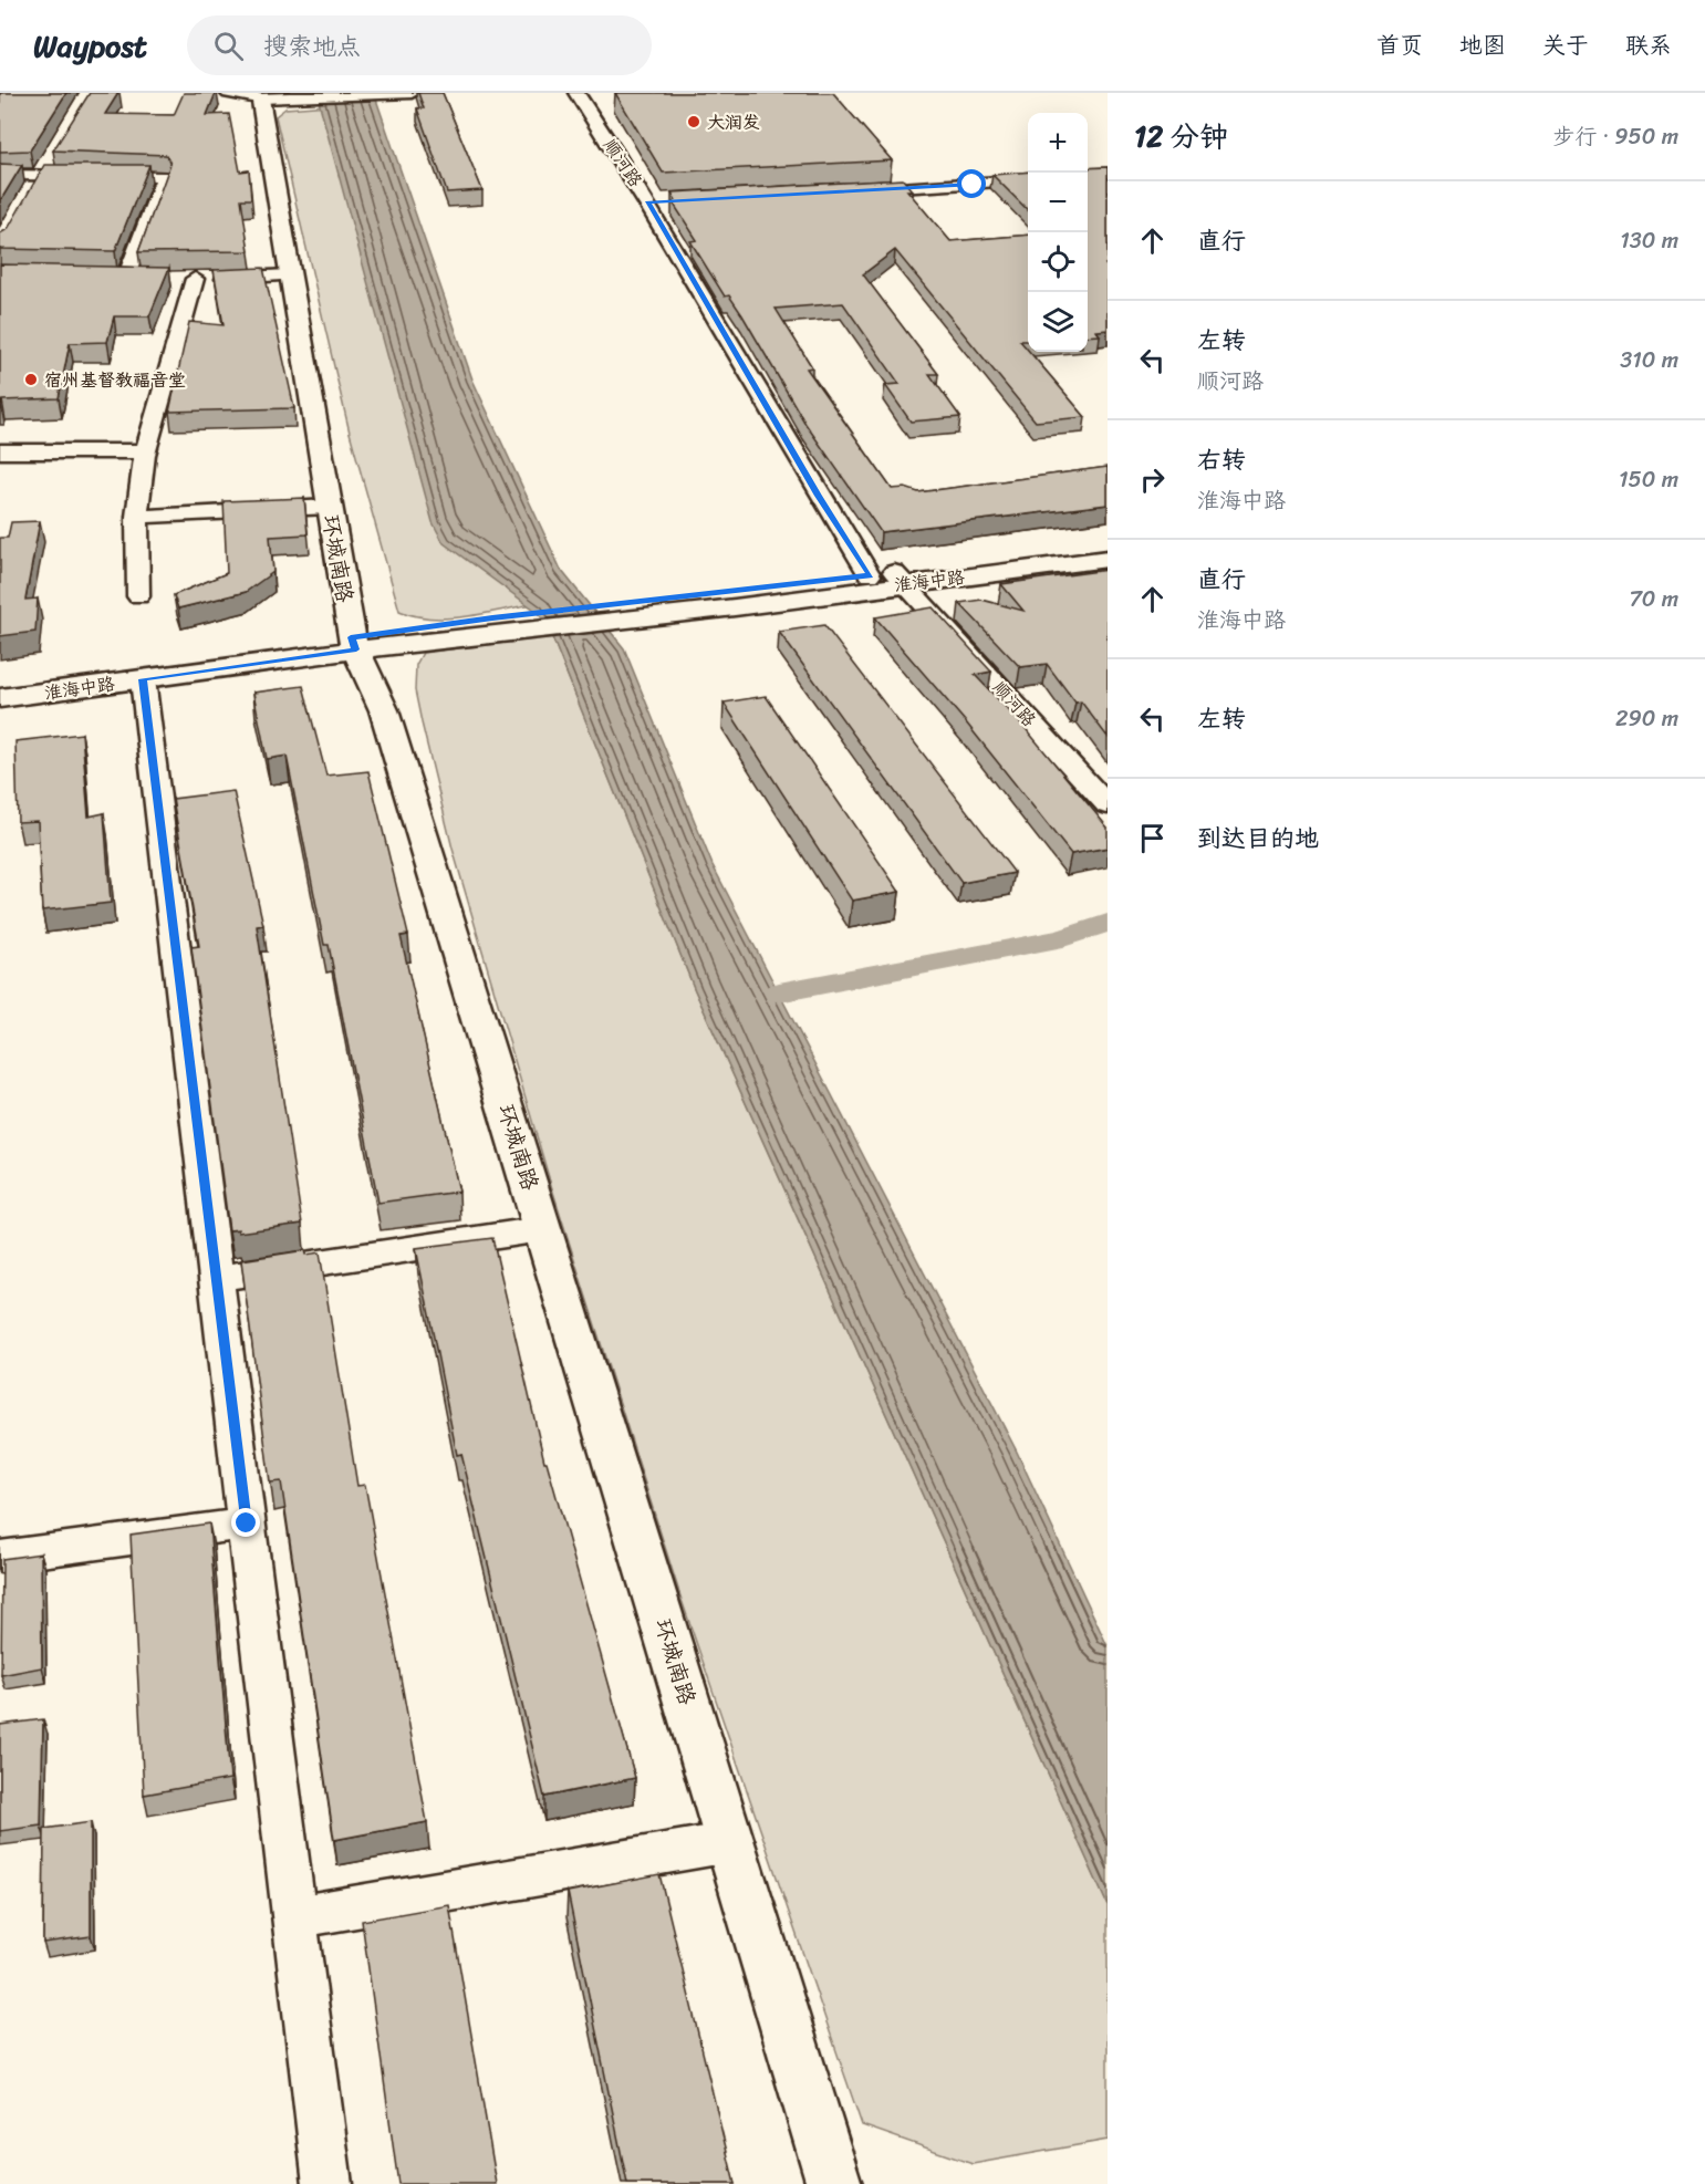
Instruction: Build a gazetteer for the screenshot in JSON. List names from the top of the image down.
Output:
{
  "streets": {
    "main road": ["环城南路", "淮海中路"],
    "street": ["顺河路"]
  },
  "crossings": [
    ["顺河路", "淮海中路"],
    ["环城南路", "淮海中路"]
  ],
  "places": ["大润发", "宿州基督教福音堂"],
  "page": {
    "header": "Waypost",
    "search": "搜索地点",
    "nav": [
      "首页",
      "地图",
      "关于",
      "联系"
    ],
    "heading": ["12 分钟", "步行 · 950 m"],
    "map_buttons": ["+", "−"],
    "list": [
      ["直行", "130 m"],
      ["左转", "顺河路", "310 m"],
      ["右转", "淮海中路", "150 m"],
      ["直行", "淮海中路", "70 m"],
      ["左转", "290 m"],
      "到达目的地"
    ]
  }
}
